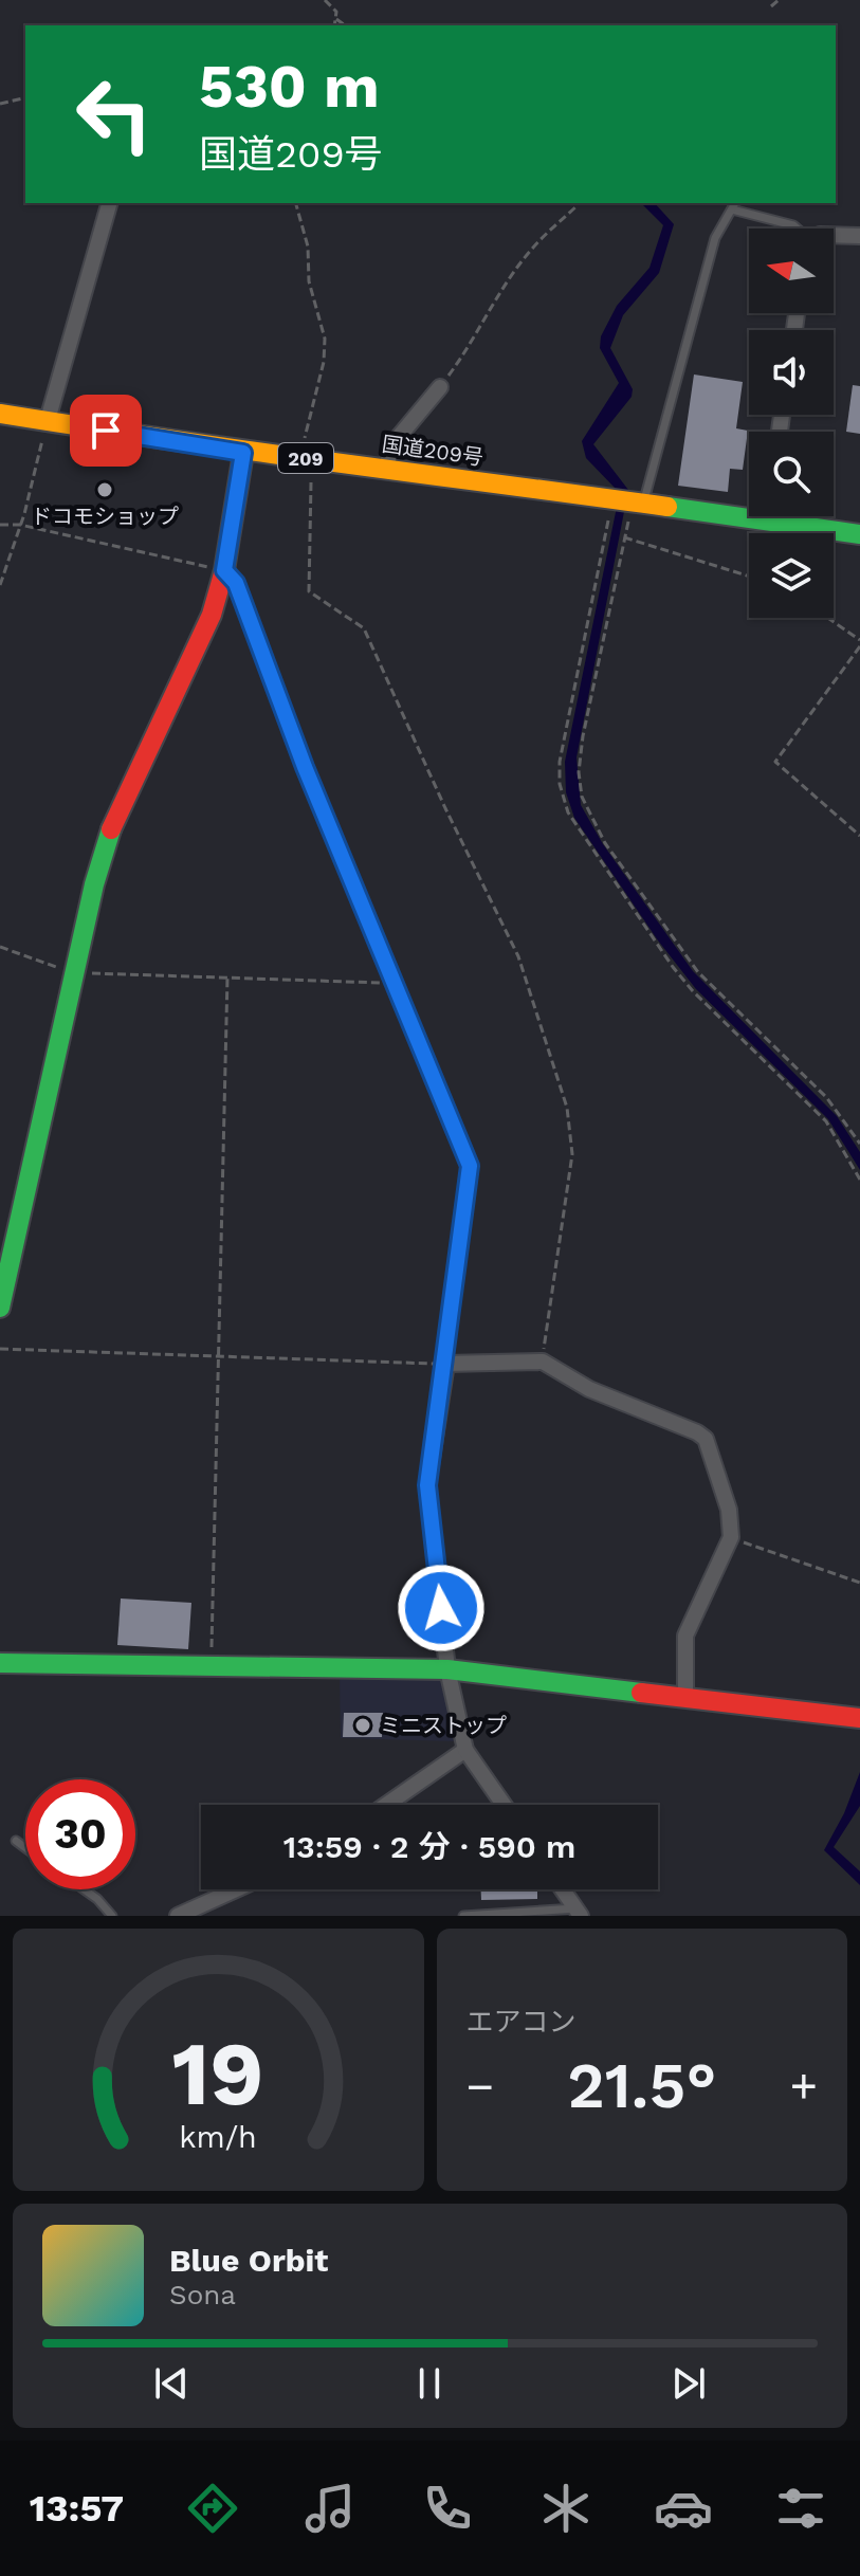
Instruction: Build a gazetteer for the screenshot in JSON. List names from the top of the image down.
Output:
{
  "streets": {
    "main road": ["国道209号", "209"]
  },
  "places": ["ドコモショップ", "ミニストップ"],
  "north": "left",
  "page": {
    "turn": ["530 m", "国道209号"],
    "limit": "30",
    "trip": "13:59 · 2 分 · 590 m",
    "tile": "エアコン",
    "heat": ["−", "21.5°", "+"],
    "song": ["Blue Orbit", "Sona"],
    "tabs": "13:57",
    "gauge": ["19", "km/h"]
  }
}
